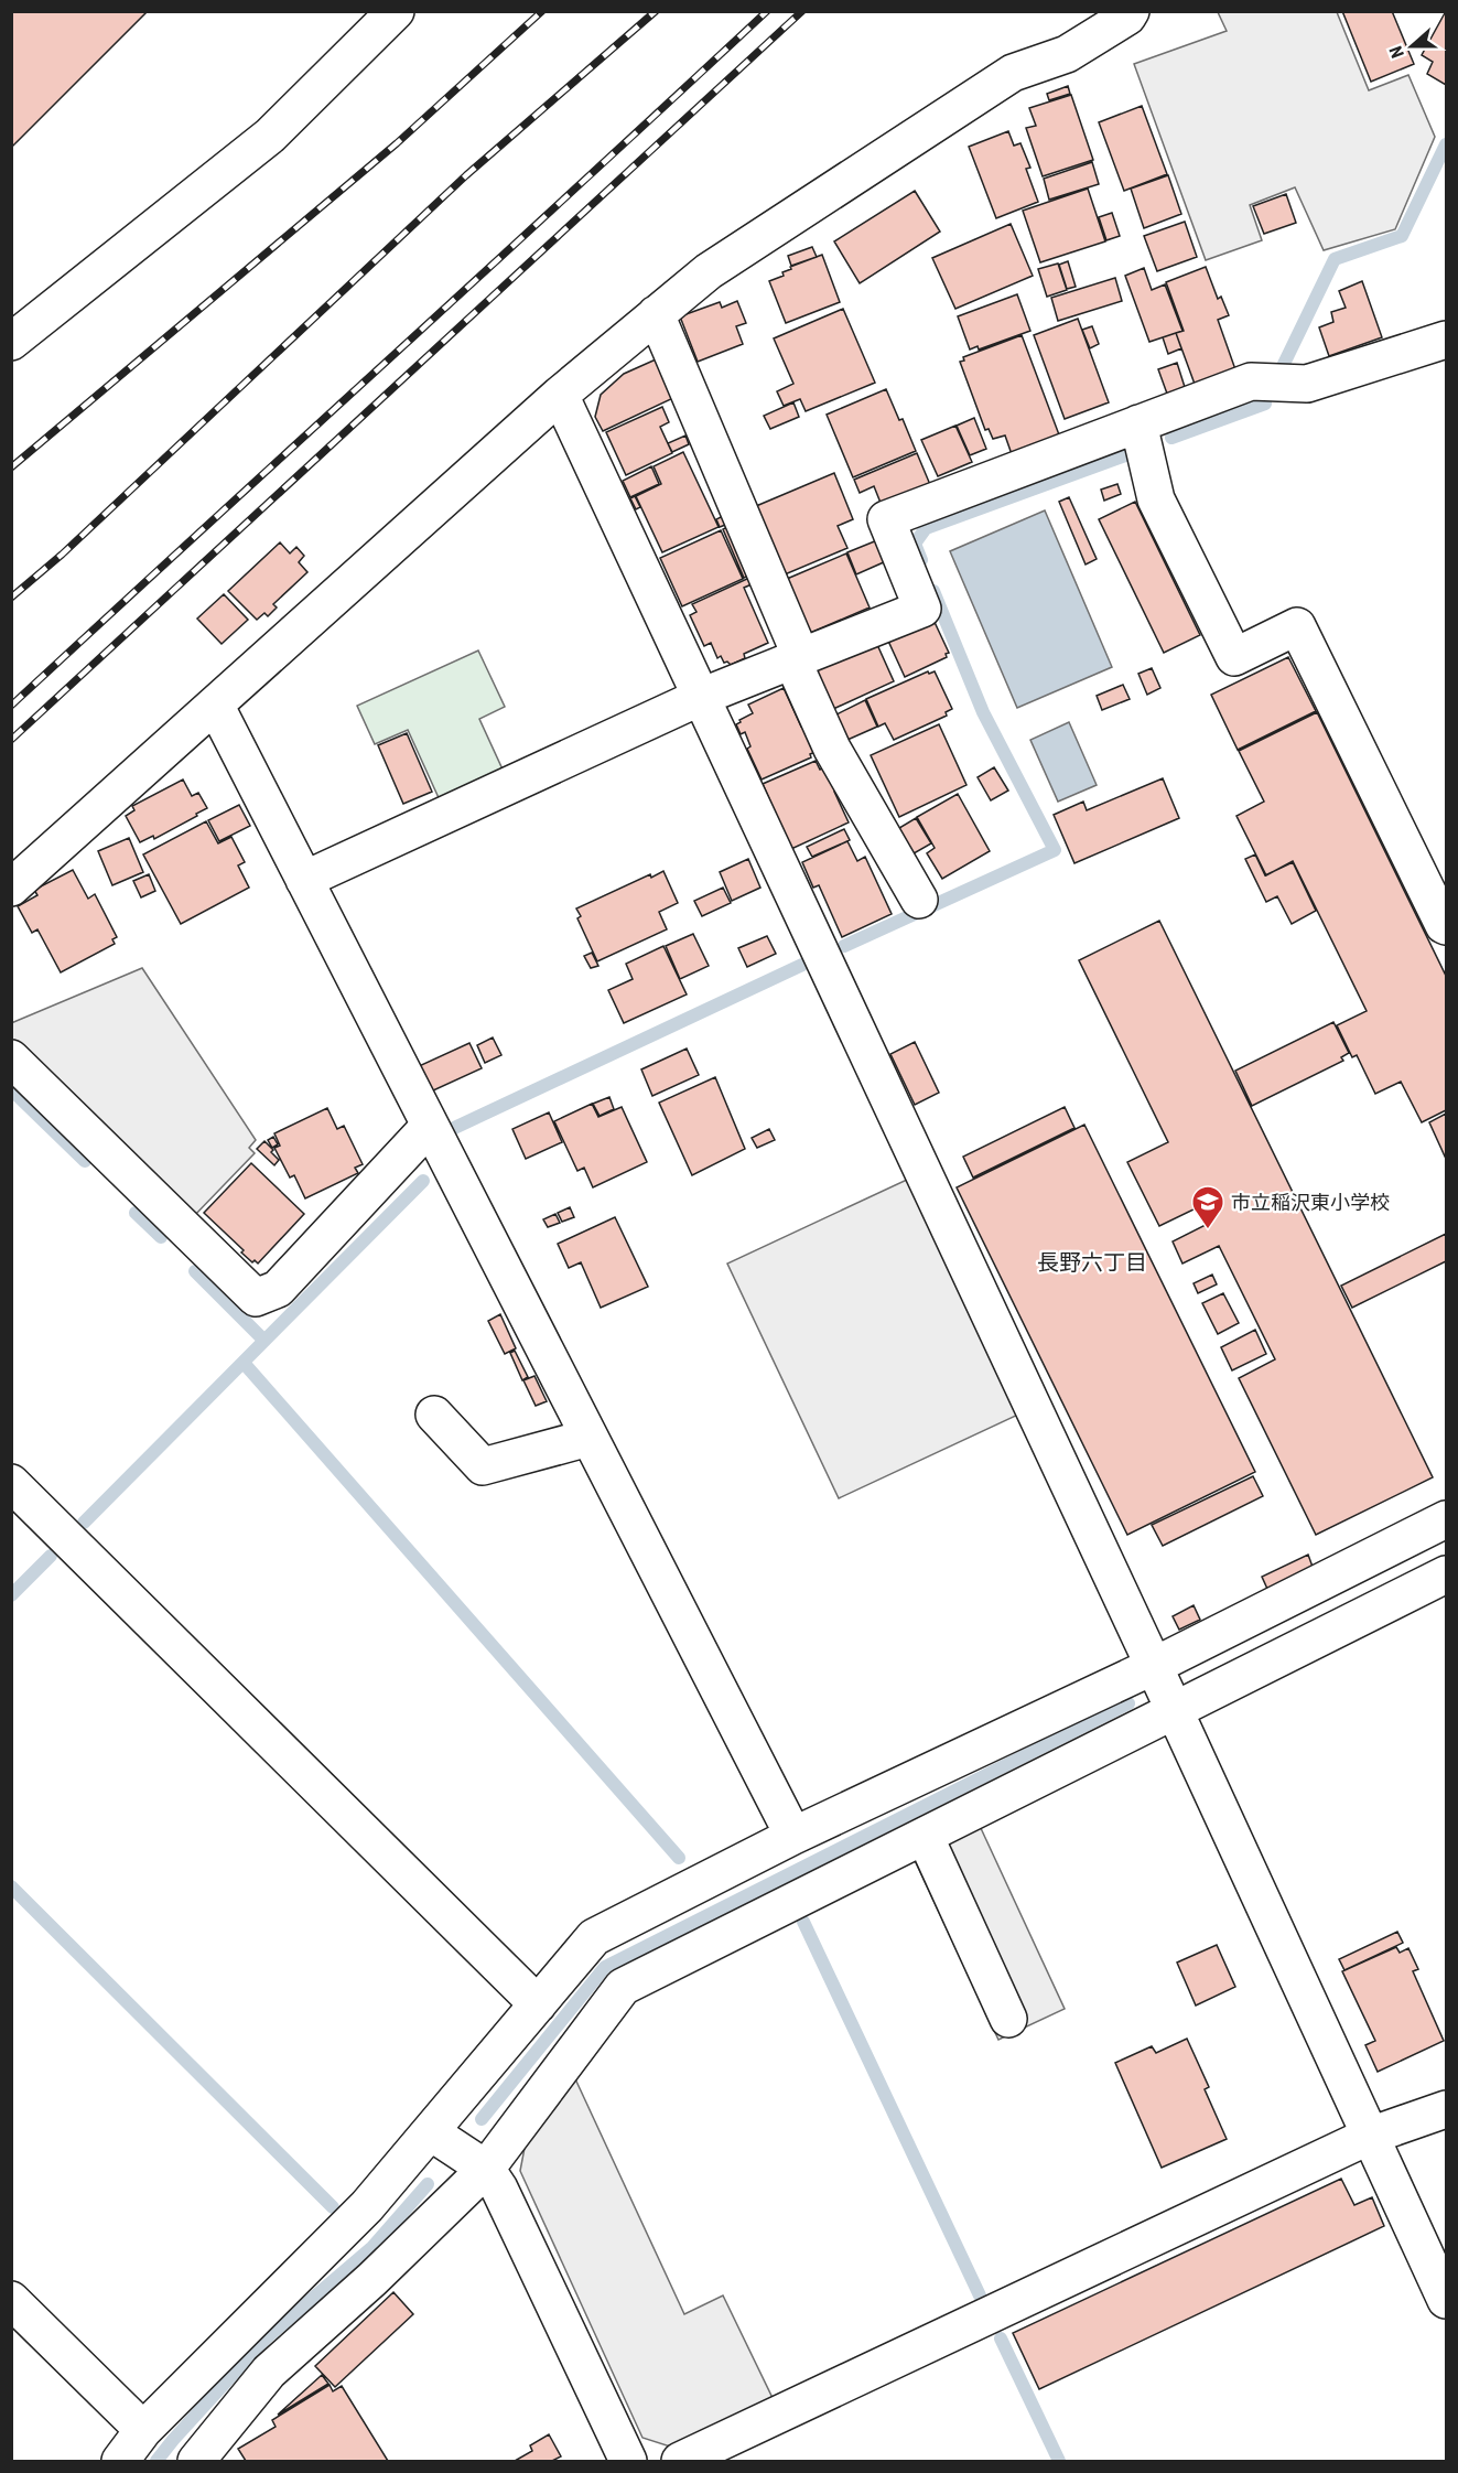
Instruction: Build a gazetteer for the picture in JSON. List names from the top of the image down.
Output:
{
  "districts": ["長野六丁目"],
  "places": {
    "school or university": ["市立稲沢東小学校"]
  },
  "north": "left"
}
